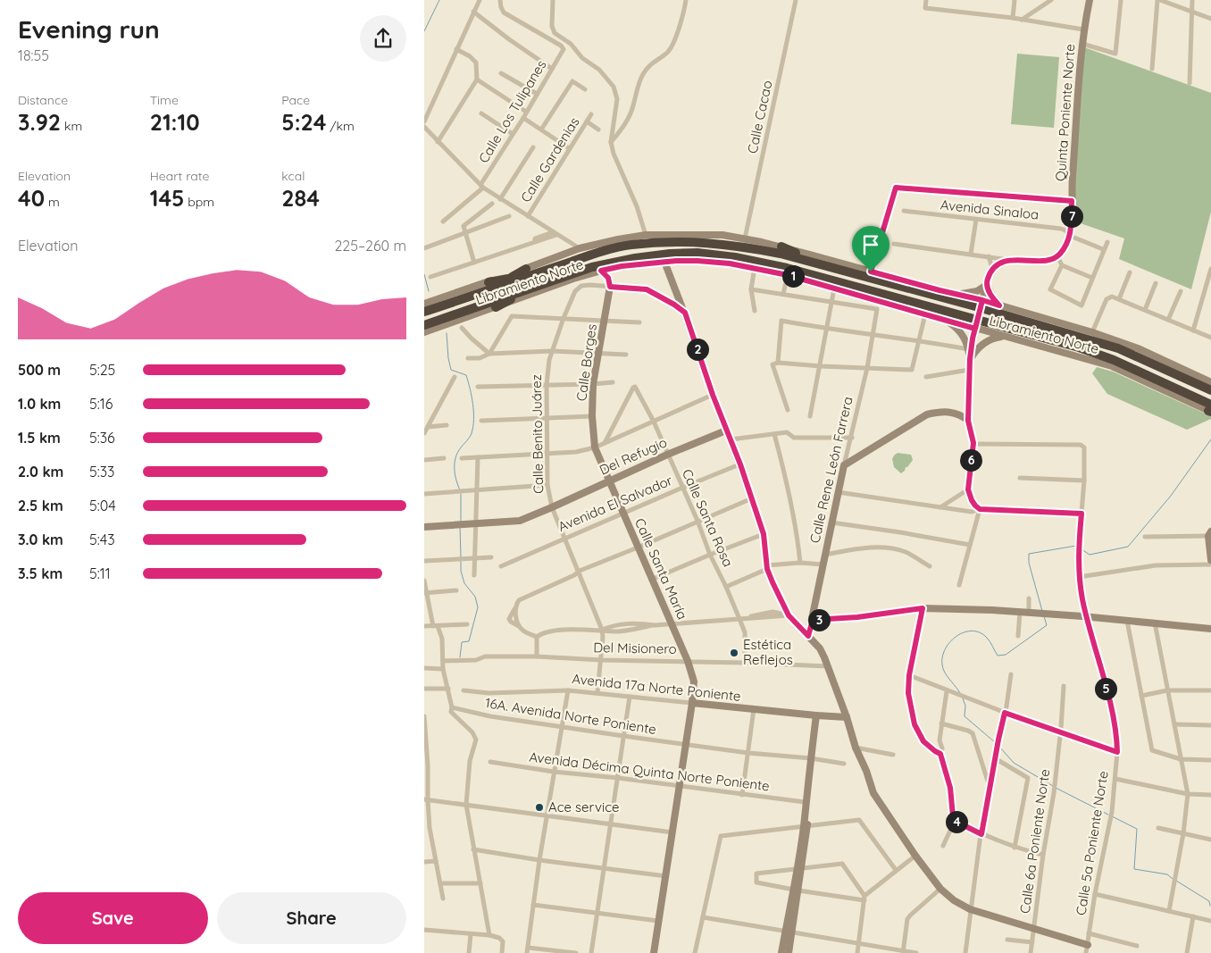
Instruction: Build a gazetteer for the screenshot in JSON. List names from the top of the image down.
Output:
{
  "streets": {
    "street": [
      "Calle Los Tulipanes",
      "Quinta Poniente Norte",
      "Calle Cacao",
      "Calle Gardenias",
      "Avenida Sinaloa",
      "Libramiento Norte",
      "Calle Borges",
      "Calle Benito Juárez",
      "Del Refugio",
      "Calle Rene León Farrera",
      "Avenida El Salvador",
      "Calle Santa Rosa",
      "Calle Santa María",
      "Del Misionero",
      "Avenida 17a Norte Poniente",
      "16A. Avenida Norte Poniente",
      "Avenida Décima Quinta Norte Poniente",
      "Calle 6a Poniente Norte",
      "Calle 5a Poniente Norte"
    ]
  },
  "crossings": [
    ["Quinta Poniente Norte", "Avenida Sinaloa"],
    ["Libramiento Norte", "Calle Borges"],
    ["Calle Borges", "Calle Benito Juárez"],
    ["Calle Borges", "Calle Santa María"],
    ["Calle Benito Juárez", "Del Refugio"],
    ["Calle Benito Juárez", "Avenida El Salvador"],
    ["Del Refugio", "Calle Santa Rosa"],
    ["Del Refugio", "Calle Santa María"],
    ["Avenida El Salvador", "Calle Santa Rosa"],
    ["Avenida El Salvador", "Calle Santa María"],
    ["Calle Santa Rosa", "Del Misionero"],
    ["Calle Santa María", "Del Misionero"],
    ["Calle Santa María", "Avenida 17a Norte Poniente"],
    ["Calle Santa María", "16A. Avenida Norte Poniente"],
    ["Calle Santa María", "Avenida Décima Quinta Norte Poniente"]
  ],
  "places": ["Estética Reflejos", "Ace service"],
  "page": {
    "heading": ["Evening run", "18:55"],
    "stats": [
      ["Distance", "3.92 km"],
      ["Time", "21:10"],
      ["Pace", "5:24 /km"],
      ["Elevation", "40 m"],
      ["Heart rate", "145 bpm"],
      ["kcal", "284"]
    ],
    "pins": [
      "7",
      "1",
      "2",
      "6",
      "3",
      "5",
      "4"
    ],
    "chart": ["Elevation", "225–260 m"],
    "list": [
      {
        "name": "500 m",
        "note": "5:25"
      },
      {
        "name": "1.0 km",
        "note": "5:16"
      },
      {
        "name": "1.5 km",
        "note": "5:36"
      },
      {
        "name": "2.0 km",
        "note": "5:33"
      },
      {
        "name": "2.5 km",
        "note": "5:04"
      },
      {
        "name": "3.0 km",
        "note": "5:43"
      },
      {
        "name": "3.5 km",
        "note": "5:11"
      }
    ],
    "buttons": ["Save", "Share"]
  }
}
